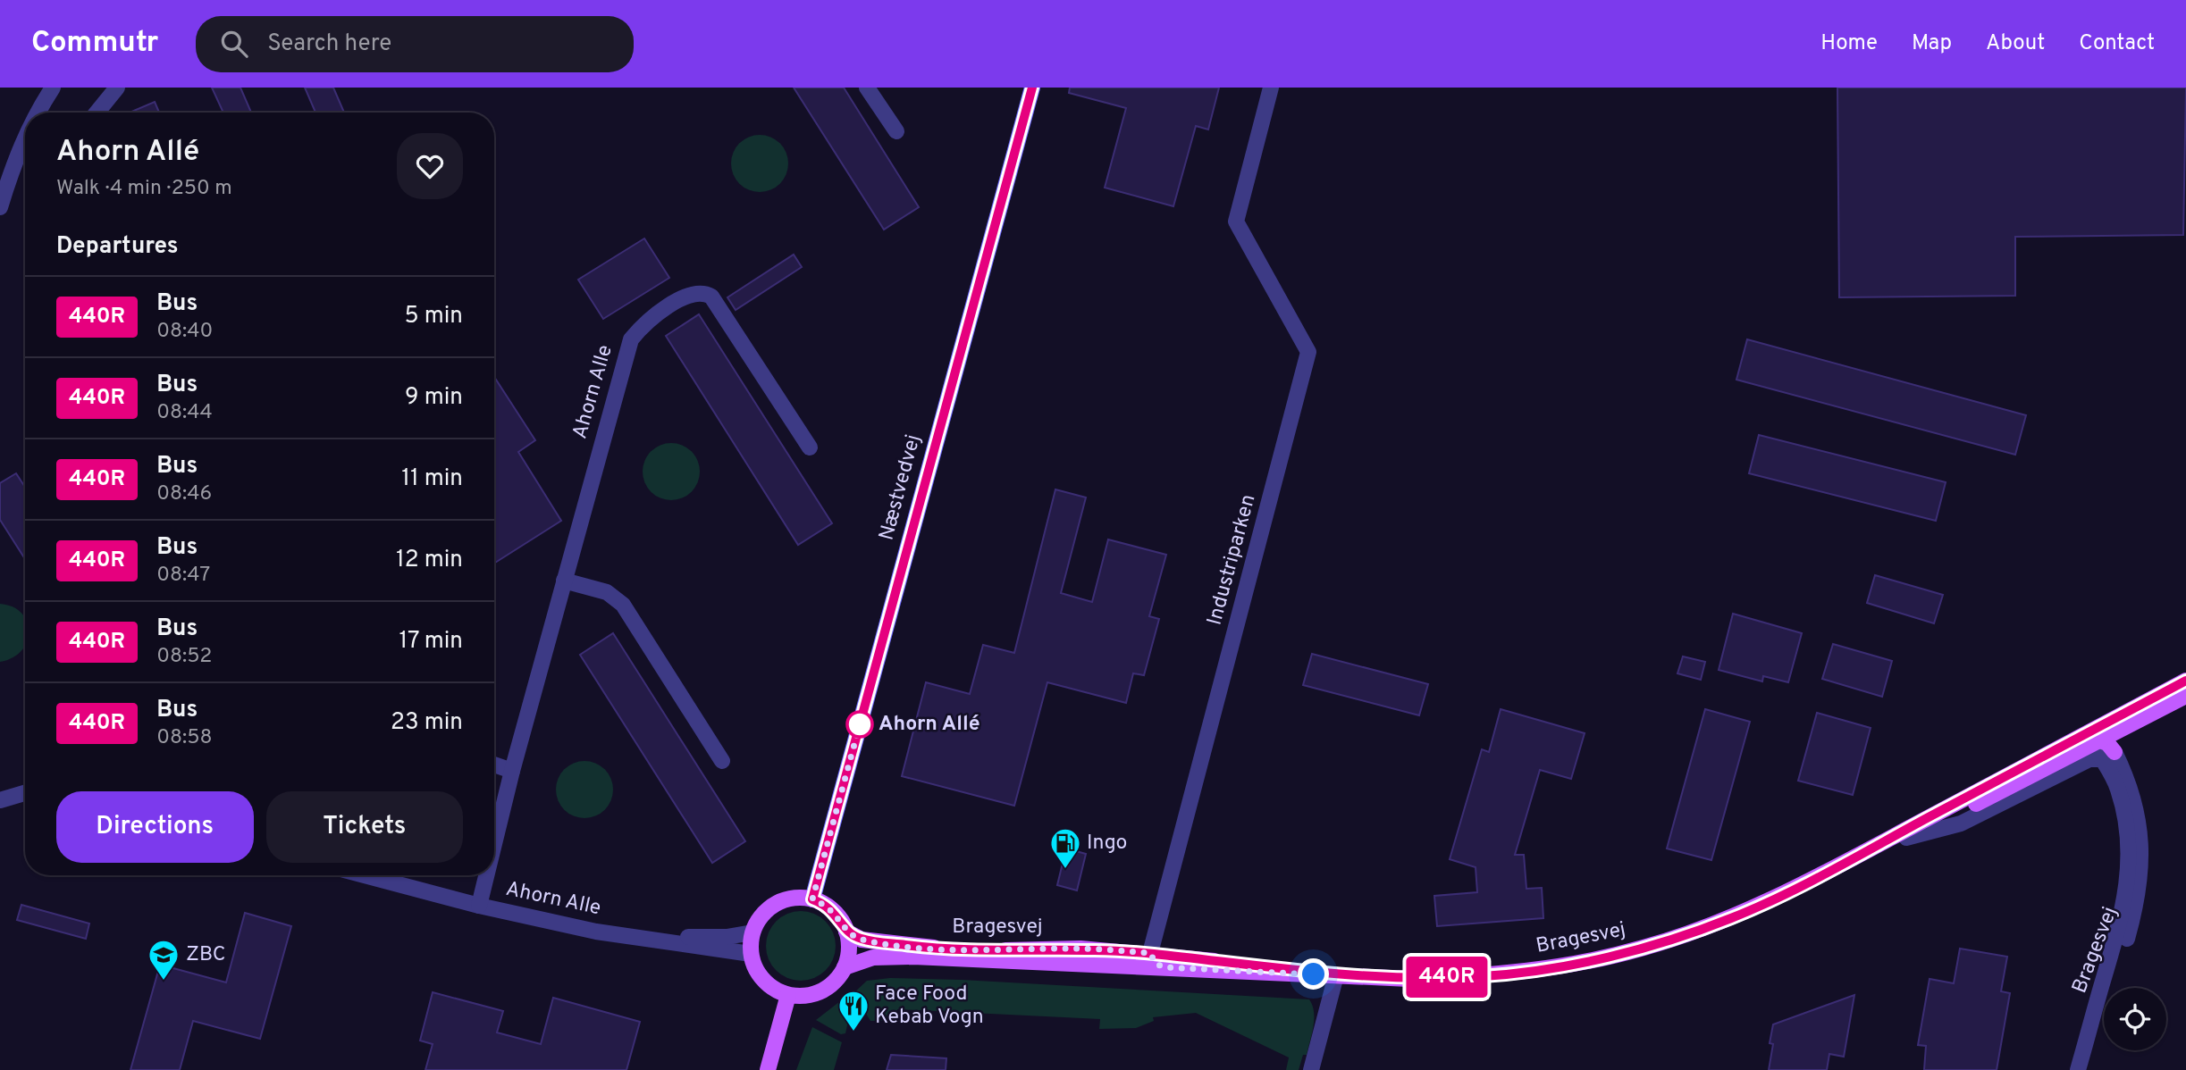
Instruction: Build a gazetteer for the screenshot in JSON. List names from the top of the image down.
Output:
{
  "streets": {
    "main road": ["Næstvedvej", "Bragesvej"],
    "street": ["Ahorn Alle", "Industriparken"]
  },
  "crossings": [
    ["Ahorn Alle", "Næstvedvej"],
    ["Ahorn Alle", "Bragesvej"],
    ["Næstvedvej", "Bragesvej"],
    ["Industriparken", "Bragesvej"]
  ],
  "places": {
    "other": ["Ahorn Allé"],
    "fuel station": ["Ingo"],
    "school or university": ["ZBC"],
    "restaurant": ["Face Food Kebab Vogn"]
  },
  "lines": ["bus line 440R"],
  "page": {
    "header": "Commutr",
    "search": "Search here",
    "nav": [
      "Home",
      "Map",
      "About",
      "Contact"
    ],
    "on_map": "440R",
    "heading": [
      ["Ahorn Allé", "Walk · 4 min · 250 m"],
      "Departures"
    ],
    "list": [
      {
        "mark": "440R",
        "name": "Bus",
        "note": "08:40",
        "value": "5 min"
      },
      {
        "mark": "440R",
        "name": "Bus",
        "note": "08:44",
        "value": "9 min"
      },
      {
        "mark": "440R",
        "name": "Bus",
        "note": "08:46",
        "value": "11 min"
      },
      {
        "mark": "440R",
        "name": "Bus",
        "note": "08:47",
        "value": "12 min"
      },
      {
        "mark": "440R",
        "name": "Bus",
        "note": "08:52",
        "value": "17 min"
      },
      {
        "mark": "440R",
        "name": "Bus",
        "note": "08:58",
        "value": "23 min"
      }
    ],
    "buttons": ["Directions", "Tickets"]
  }
}
